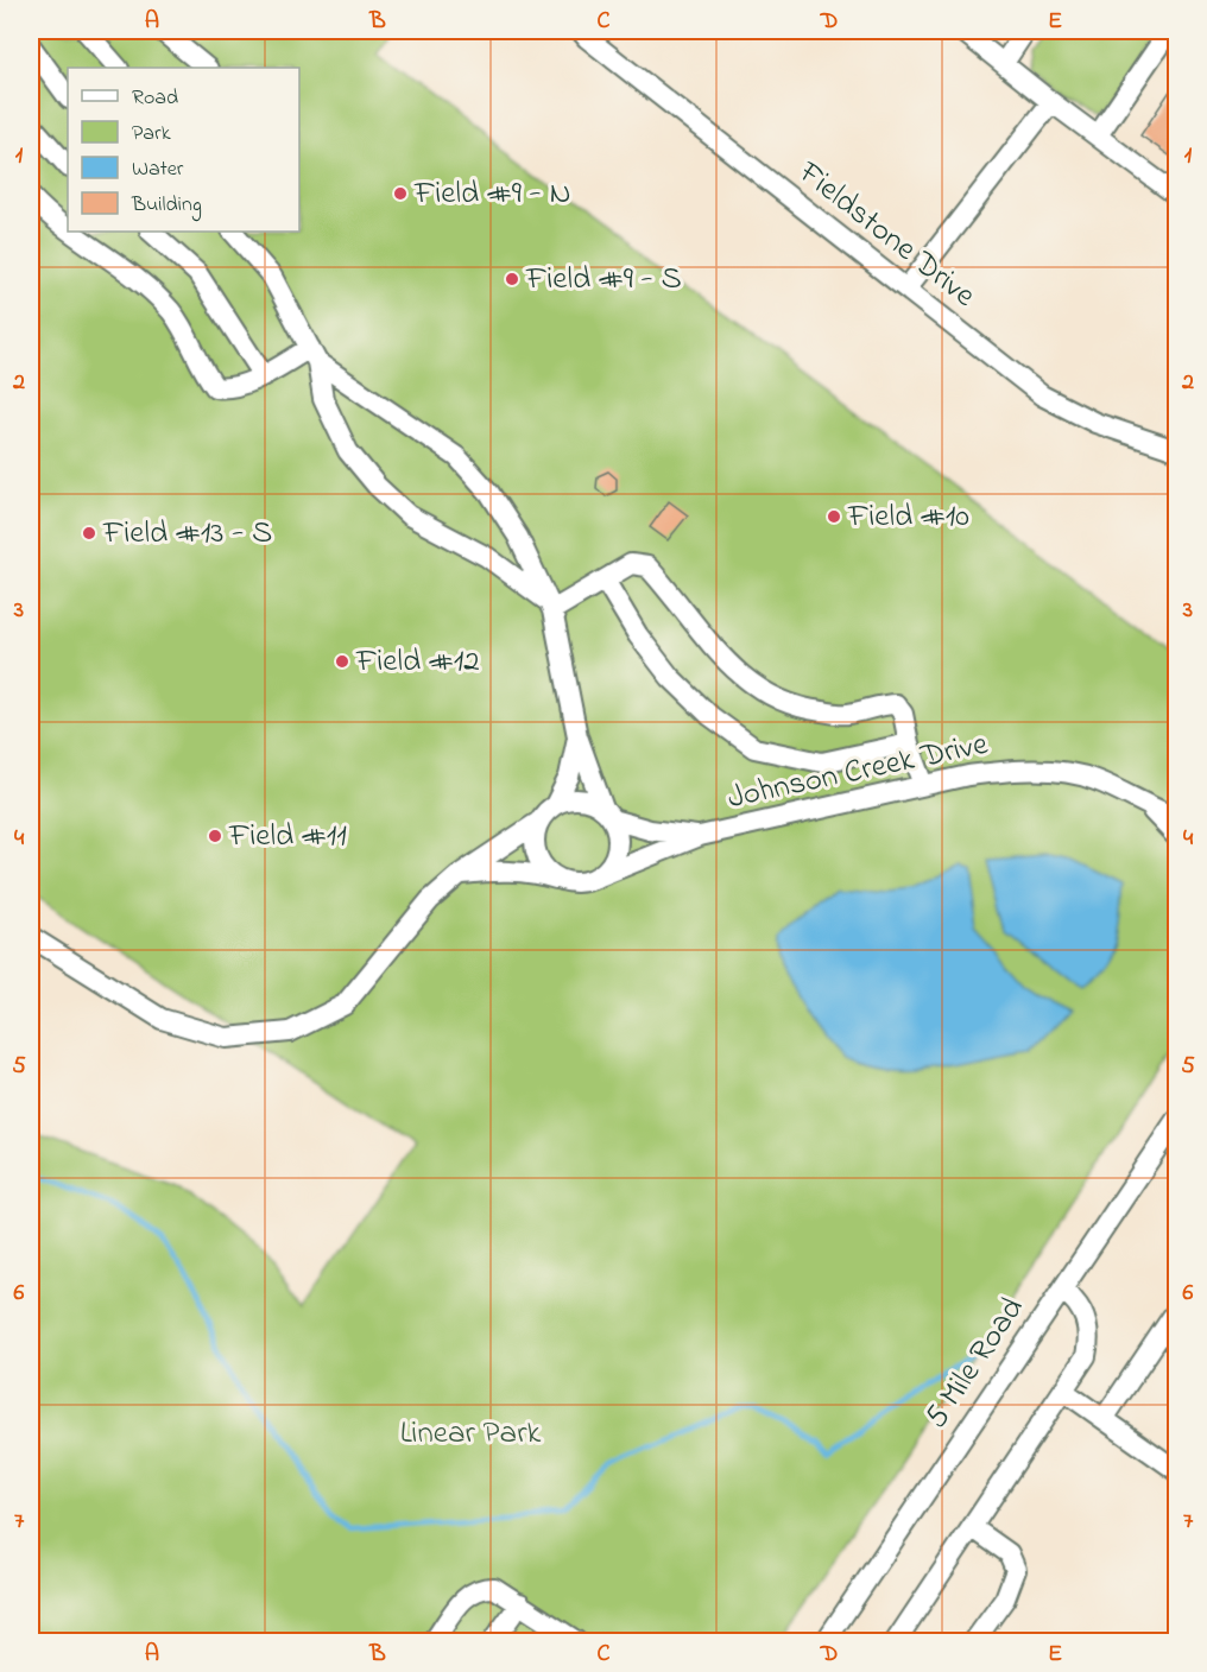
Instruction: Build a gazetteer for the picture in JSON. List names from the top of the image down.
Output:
{
  "streets": {
    "street": ["Fieldstone Drive", "Johnson Creek Drive", "5 Mile Road"]
  },
  "parks": ["Linear Park"],
  "places": [
    "Field #9 - N",
    "Field #9 - S",
    "Field #10",
    "Field #13 - S",
    "Field #12",
    "Field #11"
  ],
  "legend": [
    "Road",
    "Park",
    "Water",
    "Building"
  ],
  "grid": {
    "columns": [
      "A",
      "B",
      "C",
      "D",
      "E"
    ],
    "rows": [
      "1",
      "2",
      "3",
      "4",
      "5",
      "6",
      "7"
    ]
  }
}
